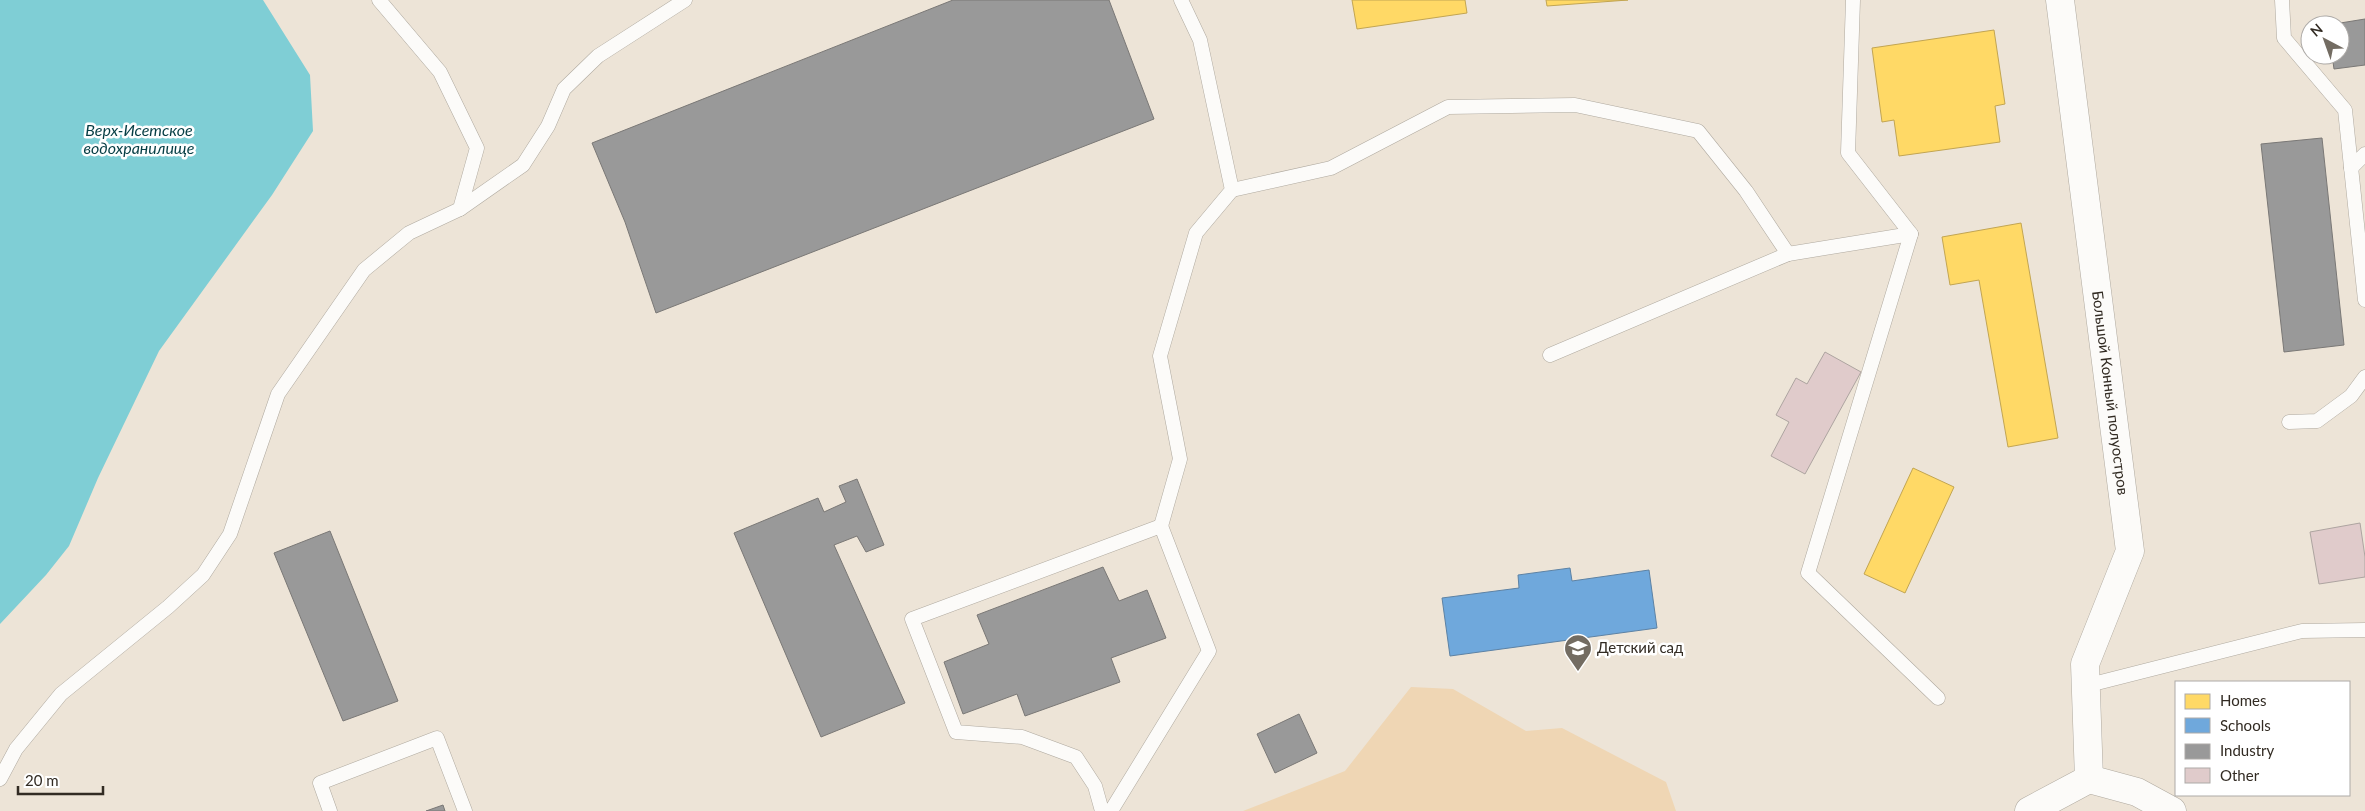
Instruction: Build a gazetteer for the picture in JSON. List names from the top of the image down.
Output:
{
  "streets": {
    "street": ["Большой Конный полуостров"]
  },
  "water": ["Верх-Исетское водохранилище"],
  "places": {
    "school or university": ["Детский сад"]
  },
  "legend": [
    "Homes",
    "Schools",
    "Industry",
    "Other"
  ],
  "scale_bar": "20 m",
  "north": "top left"
}
